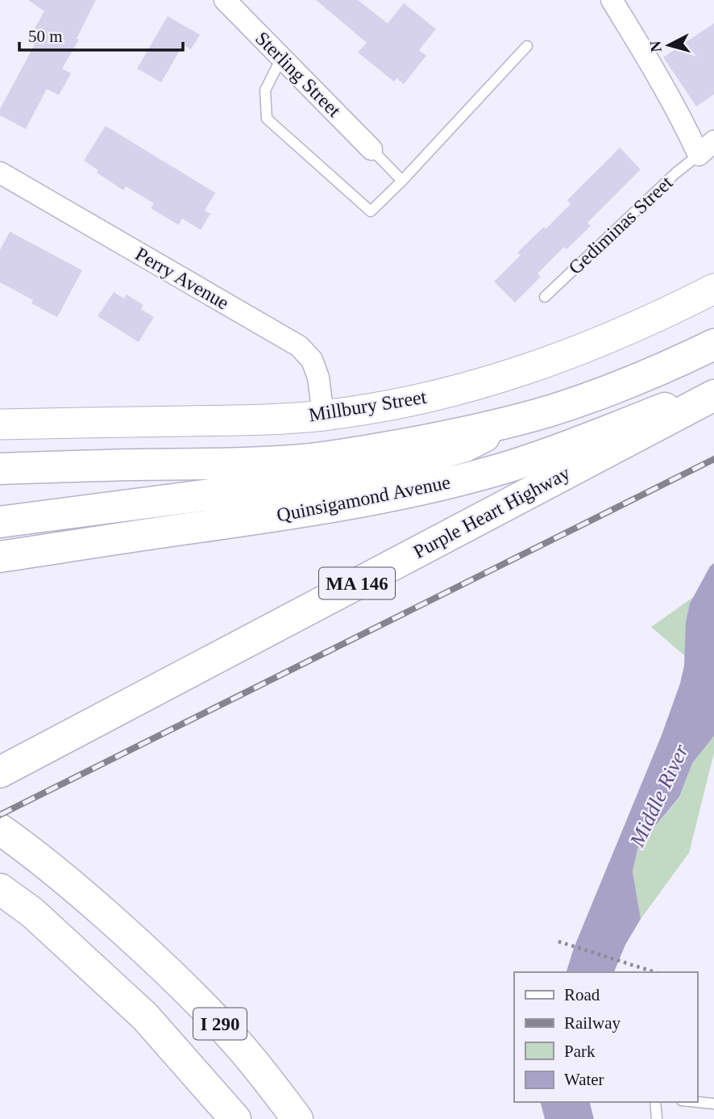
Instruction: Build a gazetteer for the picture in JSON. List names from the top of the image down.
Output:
{
  "streets": {
    "main road": [
      "Millbury Street",
      "Quinsigamond Avenue",
      "Purple Heart Highway",
      "MA 146",
      "I 290"
    ],
    "street": ["Sterling Street", "Gediminas Street", "Perry Avenue"]
  },
  "crossings": [
    ["Perry Avenue", "Millbury Street"]
  ],
  "water": ["Middle River"],
  "legend": [
    "Road",
    "Railway",
    "Park",
    "Water"
  ],
  "scale_bar": "50 m",
  "north": "left"
}
